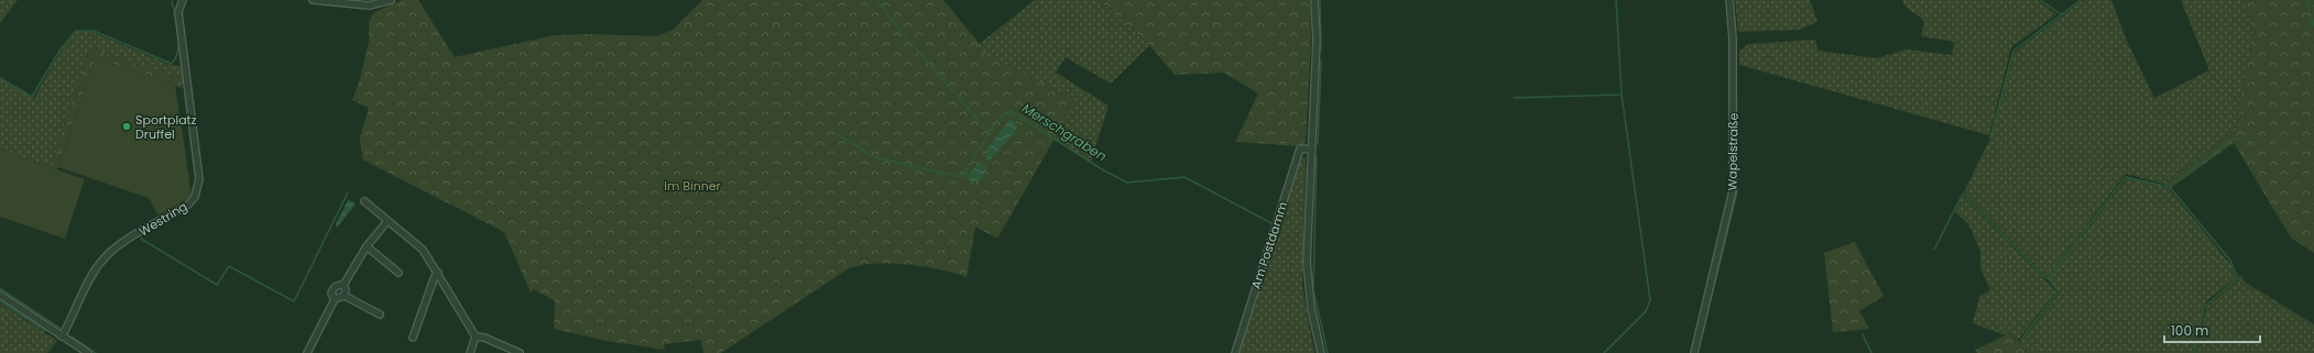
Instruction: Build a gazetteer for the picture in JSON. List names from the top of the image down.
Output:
{
  "streets": {
    "street": ["Wapelstraße", "Westring", "Am Postdamm"]
  },
  "water": ["Merschgraben"],
  "parks": ["Im Binner"],
  "places": ["Sportplatz Druffel"],
  "scale_bar": "100 m"
}
